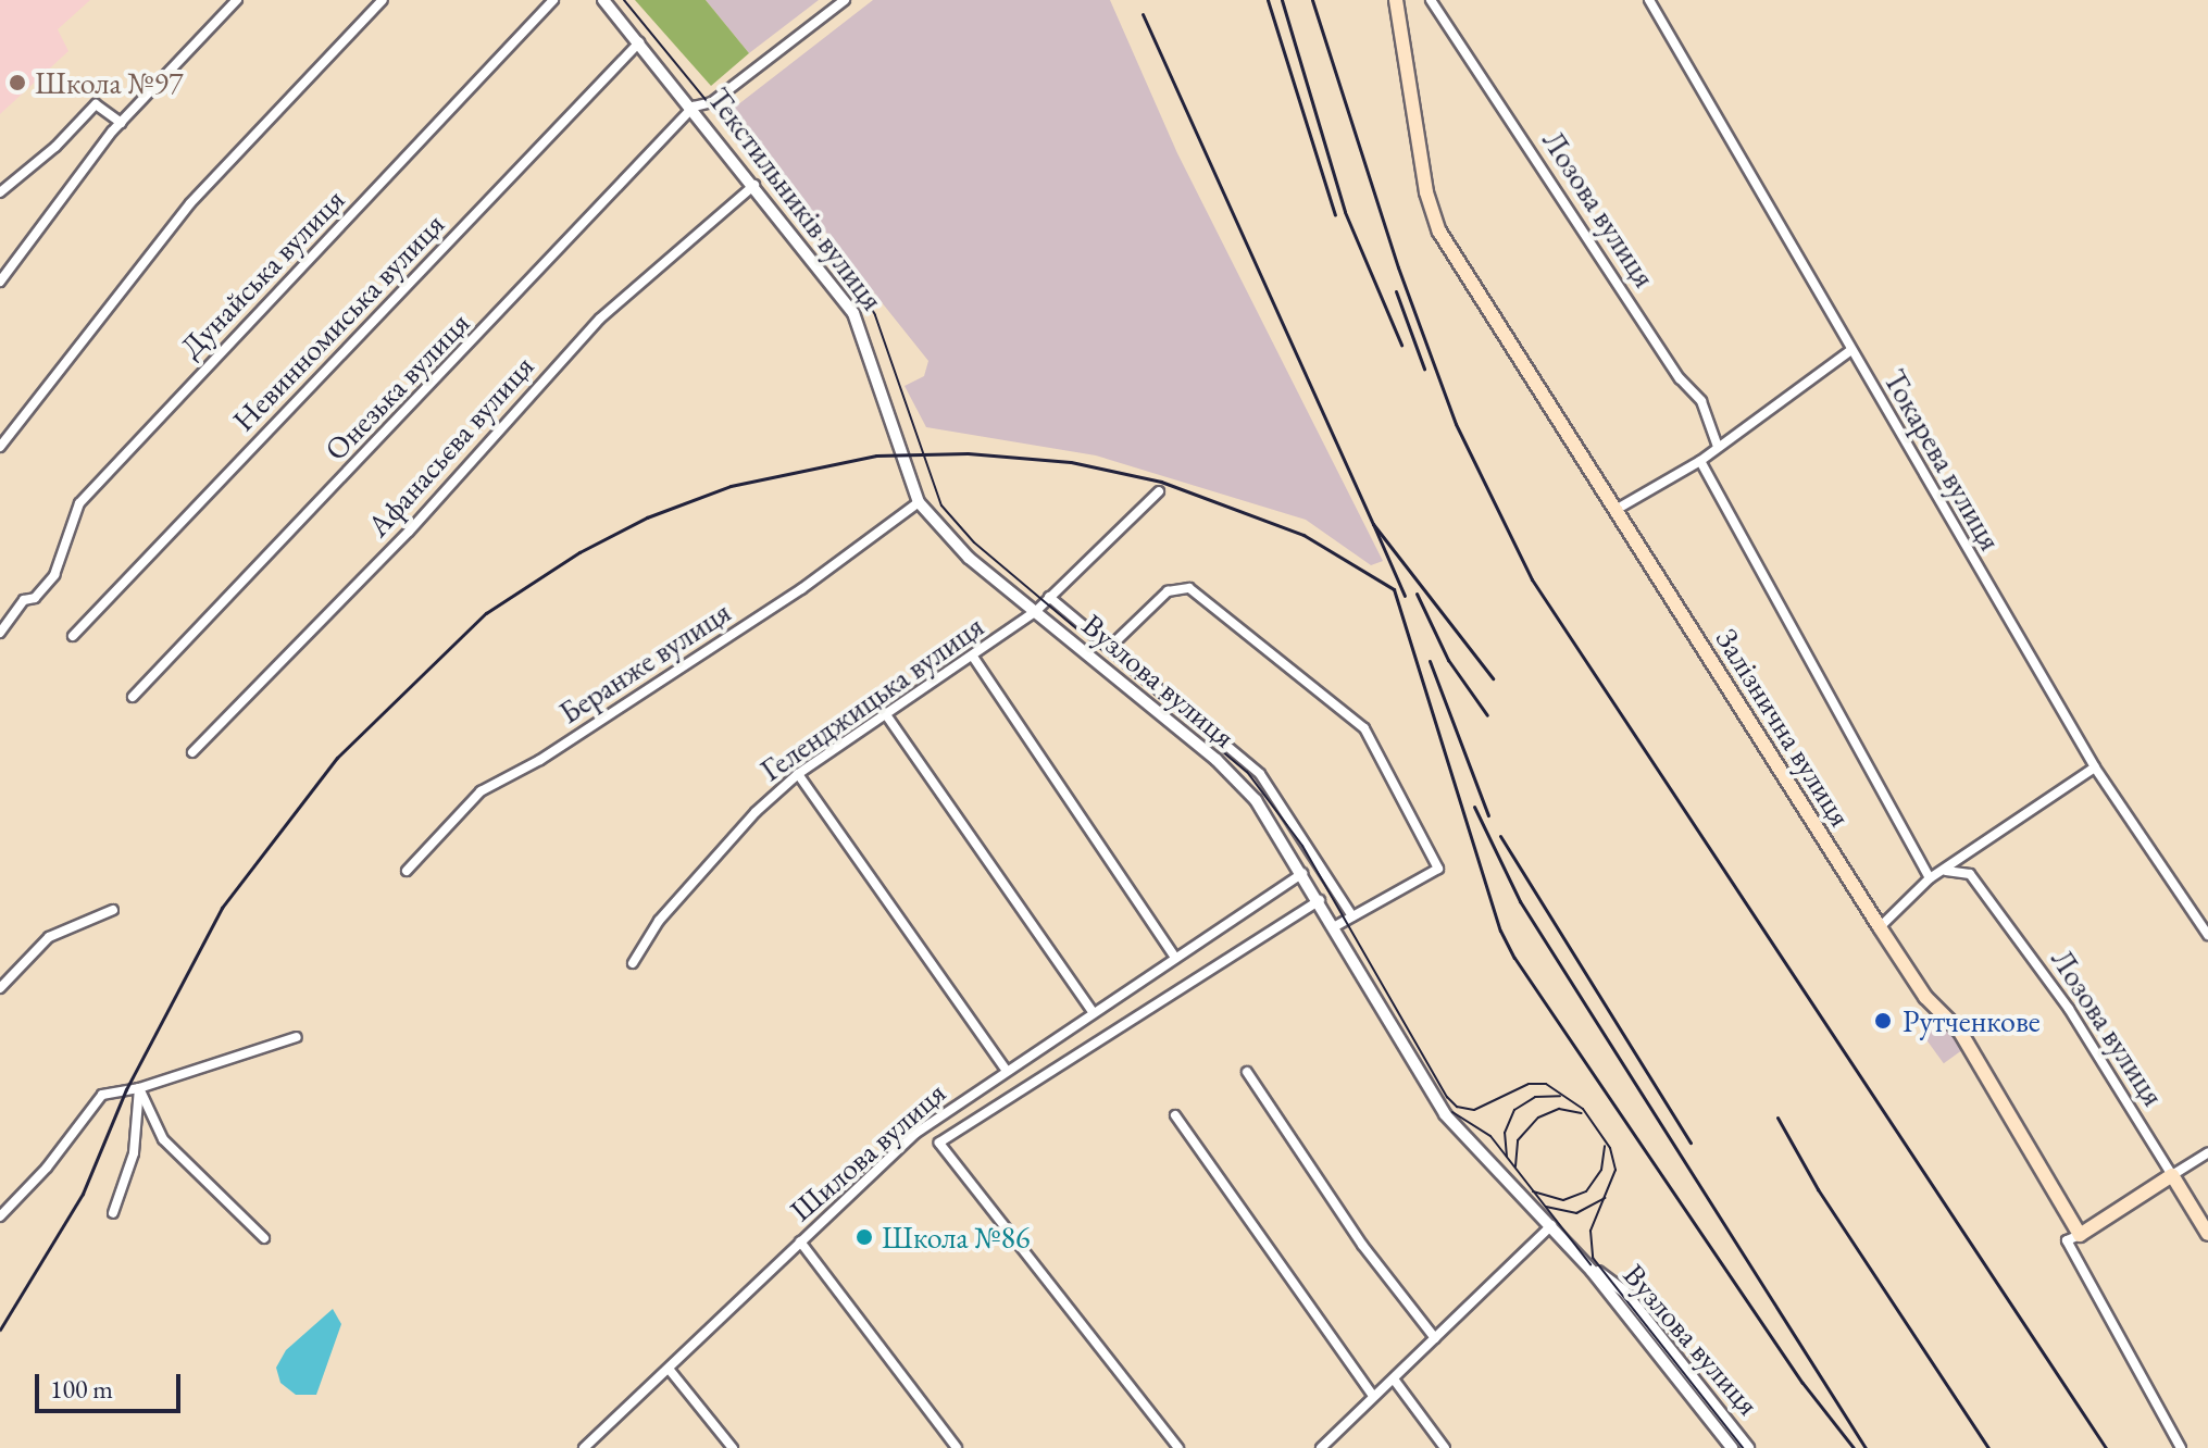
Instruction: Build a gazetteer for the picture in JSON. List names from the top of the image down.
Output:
{
  "streets": {
    "main road": ["Лозова вулиця", "Залізнична вулиця"],
    "street": [
      "Текстильників вулиця",
      "Дунайська вулиця",
      "Невинномиська вулиця",
      "Онезька вулиця",
      "Афанасьєва вулиця",
      "Токарева вулиця",
      "Беранже вулиця",
      "Вузлова вулиця",
      "Геленджицька вулиця",
      "Шилова вулиця"
    ]
  },
  "crossings": [
    ["Текстильників вулиця", "Невинномиська вулиця"],
    ["Текстильників вулиця", "Онезька вулиця"],
    ["Текстильників вулиця", "Афанасьєва вулиця"],
    ["Текстильників вулиця", "Беранже вулиця"],
    ["Текстильників вулиця", "Вузлова вулиця"],
    ["Беранже вулиця", "Вузлова вулиця"],
    ["Вузлова вулиця", "Геленджицька вулиця"],
    ["Вузлова вулиця", "Шилова вулиця"]
  ],
  "places": ["Школа №97", "Рутченкове", "Школа №86"],
  "scale_bar": "100 m"
}
